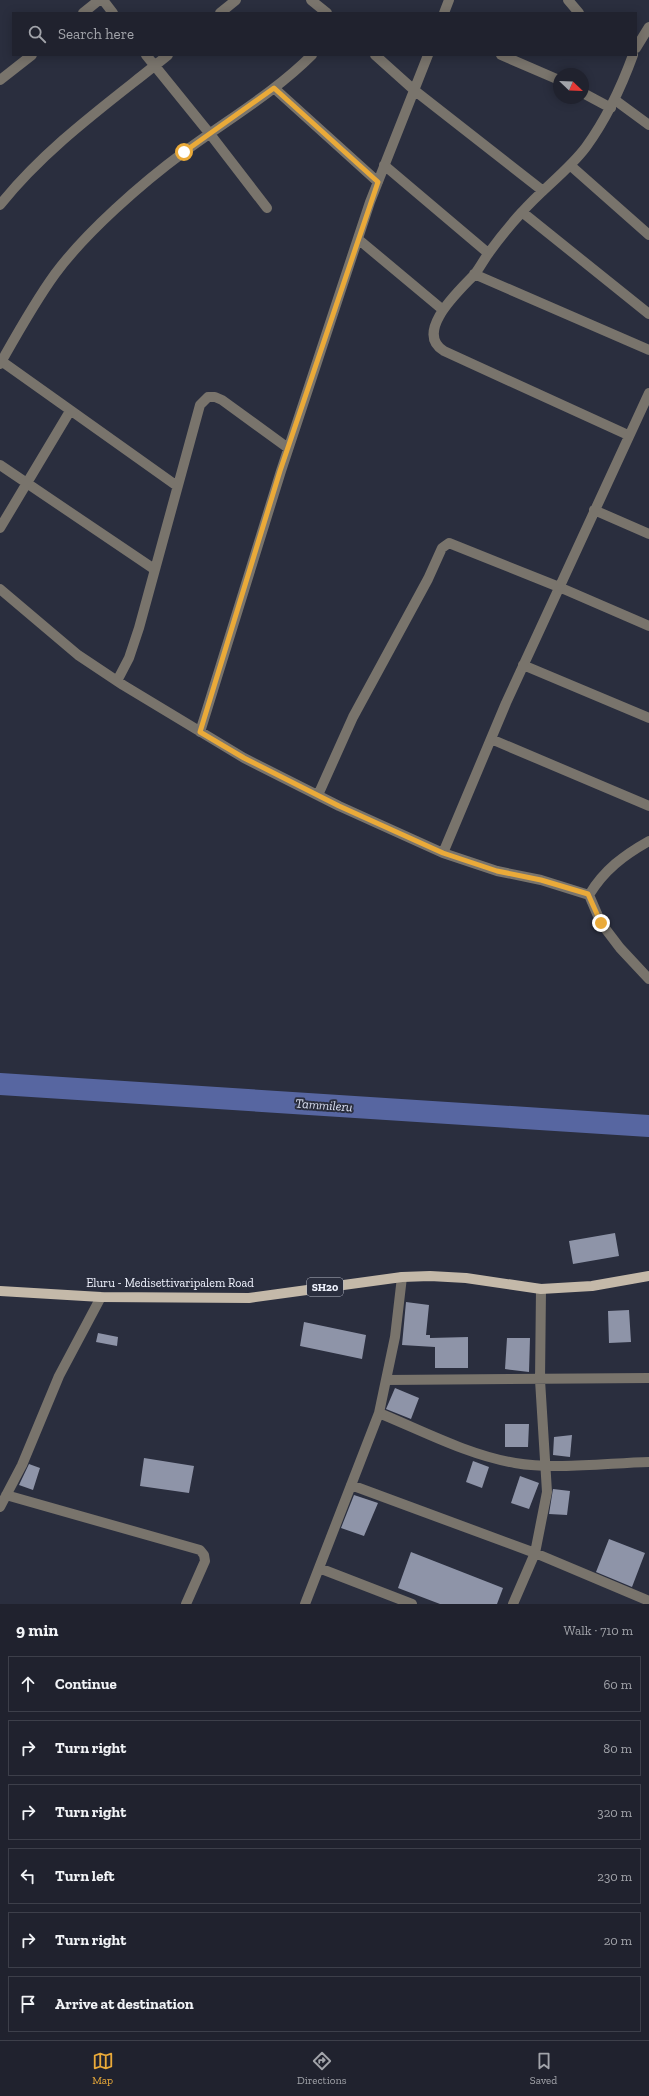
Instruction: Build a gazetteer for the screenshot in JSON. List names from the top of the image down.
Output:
{
  "streets": {
    "main road": ["Eluru - Medisettivaripalem Road", "SH20"]
  },
  "water": ["Tammileru"],
  "north": "bottom right",
  "page": {
    "search": "Search here",
    "heading": ["9 min", "Walk · 710 m"],
    "list": [
      ["Continue", "60 m"],
      ["Turn right", "80 m"],
      ["Turn right", "320 m"],
      ["Turn left", "230 m"],
      ["Turn right", "20 m"],
      "Arrive at destination"
    ],
    "nav": ["Map", "Directions", "Saved"]
  }
}
